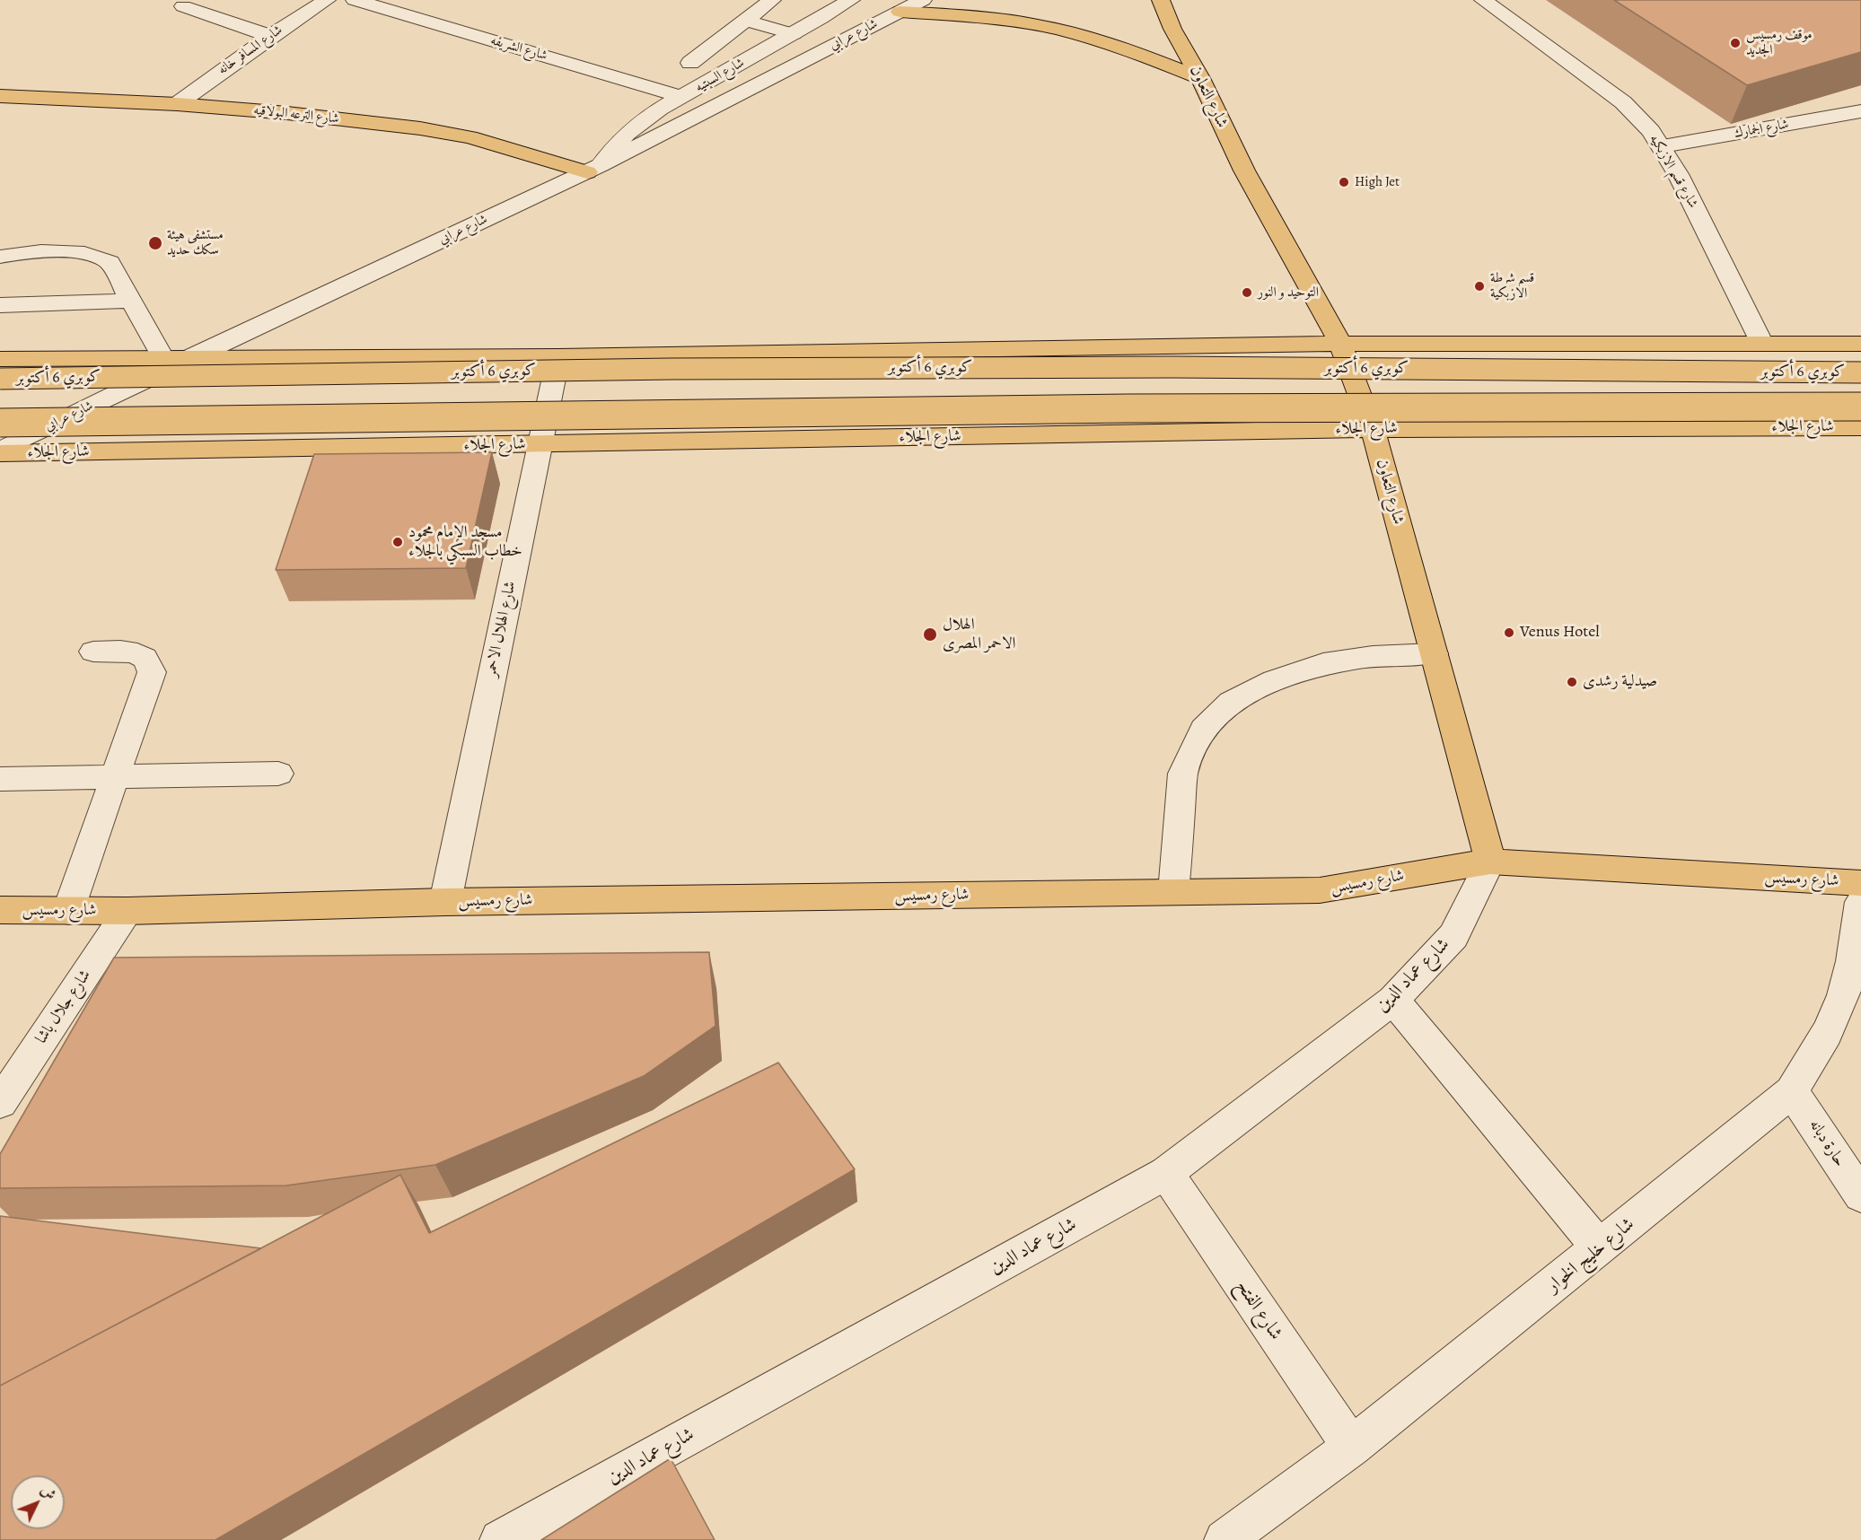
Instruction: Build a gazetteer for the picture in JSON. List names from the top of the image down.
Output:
{
  "streets": {
    "main road": [
      "شارع التعاون",
      "شارع الترعه البولاقيه",
      "كوبري 6 أكتوبر",
      "شارع الجلاء",
      "شارع رمسيس"
    ],
    "street": [
      "شارع عرابي",
      "شارع الشريفه",
      "شارع المسافر خانه",
      "شارع السبتيه",
      "شارع الجمارك",
      "شارع قسم الازبكيه",
      "شارع الهلال الاحمر",
      "شارع عماد الدين",
      "شارع جلال باشا",
      "حارة دبانه",
      "شارع خليج الخوار",
      "شارع الفتح"
    ]
  },
  "crossings": [
    ["شارع عرابي", "شارع السبتيه"],
    ["شارع عرابي", "شارع الترعه البولاقيه"],
    ["شارع عرابي", "شارع الجلاء"],
    ["شارع الشريفه", "شارع السبتيه"],
    ["شارع المسافر خانه", "شارع الترعه البولاقيه"],
    ["شارع السبتيه", "شارع الترعه البولاقيه"],
    ["شارع التعاون", "شارع الجلاء"],
    ["شارع التعاون", "شارع رمسيس"],
    ["شارع التعاون", "شارع عماد الدين"],
    ["شارع الجمارك", "شارع قسم الازبكيه"],
    ["شارع الجلاء", "شارع الهلال الاحمر"],
    ["شارع الهلال الاحمر", "شارع رمسيس"],
    ["شارع رمسيس", "شارع عماد الدين"],
    ["شارع رمسيس", "شارع جلال باشا"],
    ["شارع عماد الدين", "شارع الفتح"],
    ["حارة دبانه", "شارع خليج الخوار"],
    ["شارع خليج الخوار", "شارع الفتح"]
  ],
  "places": [
    "موقف رمسيس الجديد",
    "High Jet",
    "مستشفى هيئة سكك حديد",
    "قسم شرطة الازبكية",
    "التوحيد و النور",
    "مسجد الإمام محمود خطاب السبكي بالجلاء",
    "Venus Hotel",
    "الهلال الاحمر المصرى",
    "صيدلية رشدى"
  ],
  "north": "top right"
}
